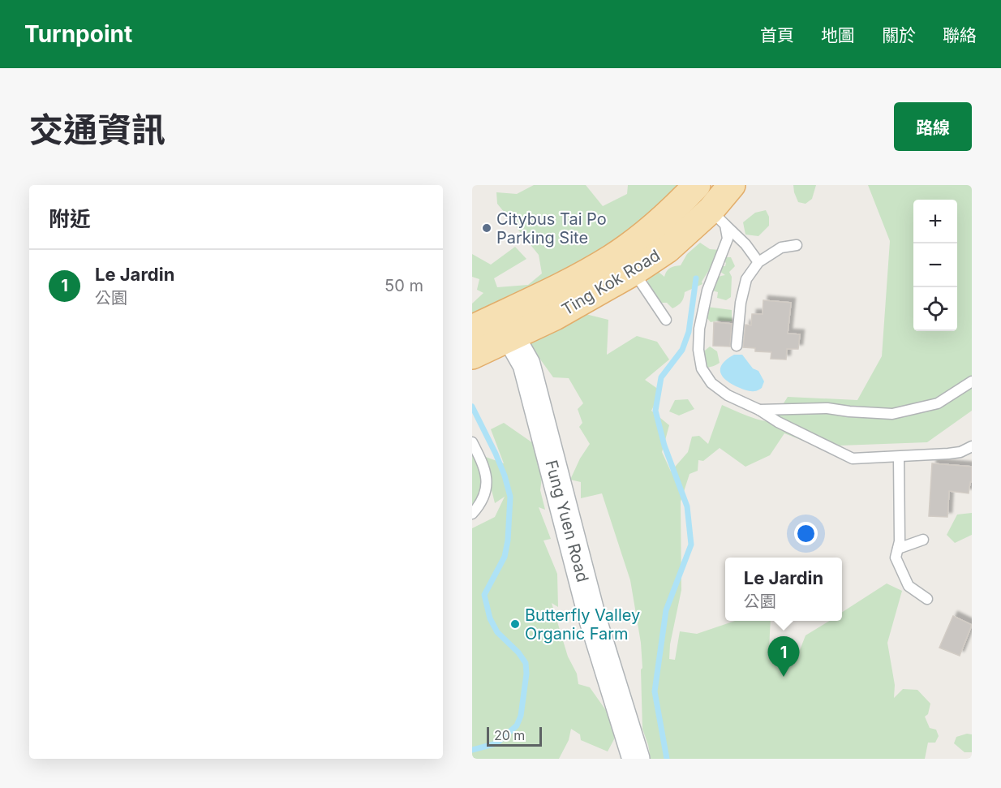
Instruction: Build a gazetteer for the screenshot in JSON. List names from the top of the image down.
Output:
{
  "streets": {
    "main road": ["Ting Kok Road"],
    "street": ["Fung Yuen Road"]
  },
  "crossings": [
    ["Ting Kok Road", "Fung Yuen Road"]
  ],
  "places": ["Citybus Tai Po Parking Site", "Butterfly Valley Organic Farm"],
  "scale_bar": "20 m",
  "page": {
    "header": "Turnpoint",
    "nav": [
      "首頁",
      "地圖",
      "關於",
      "聯絡"
    ],
    "title": "交通資訊",
    "buttons": "路線",
    "heading": "附近",
    "map_buttons": ["+", "−"],
    "list": [
      {
        "mark": "1",
        "name": "Le Jardin",
        "note": "公園",
        "value": "50 m"
      }
    ],
    "popup": ["Le Jardin", "公園"],
    "pins": "1",
    "scale": "20 m"
  }
}
